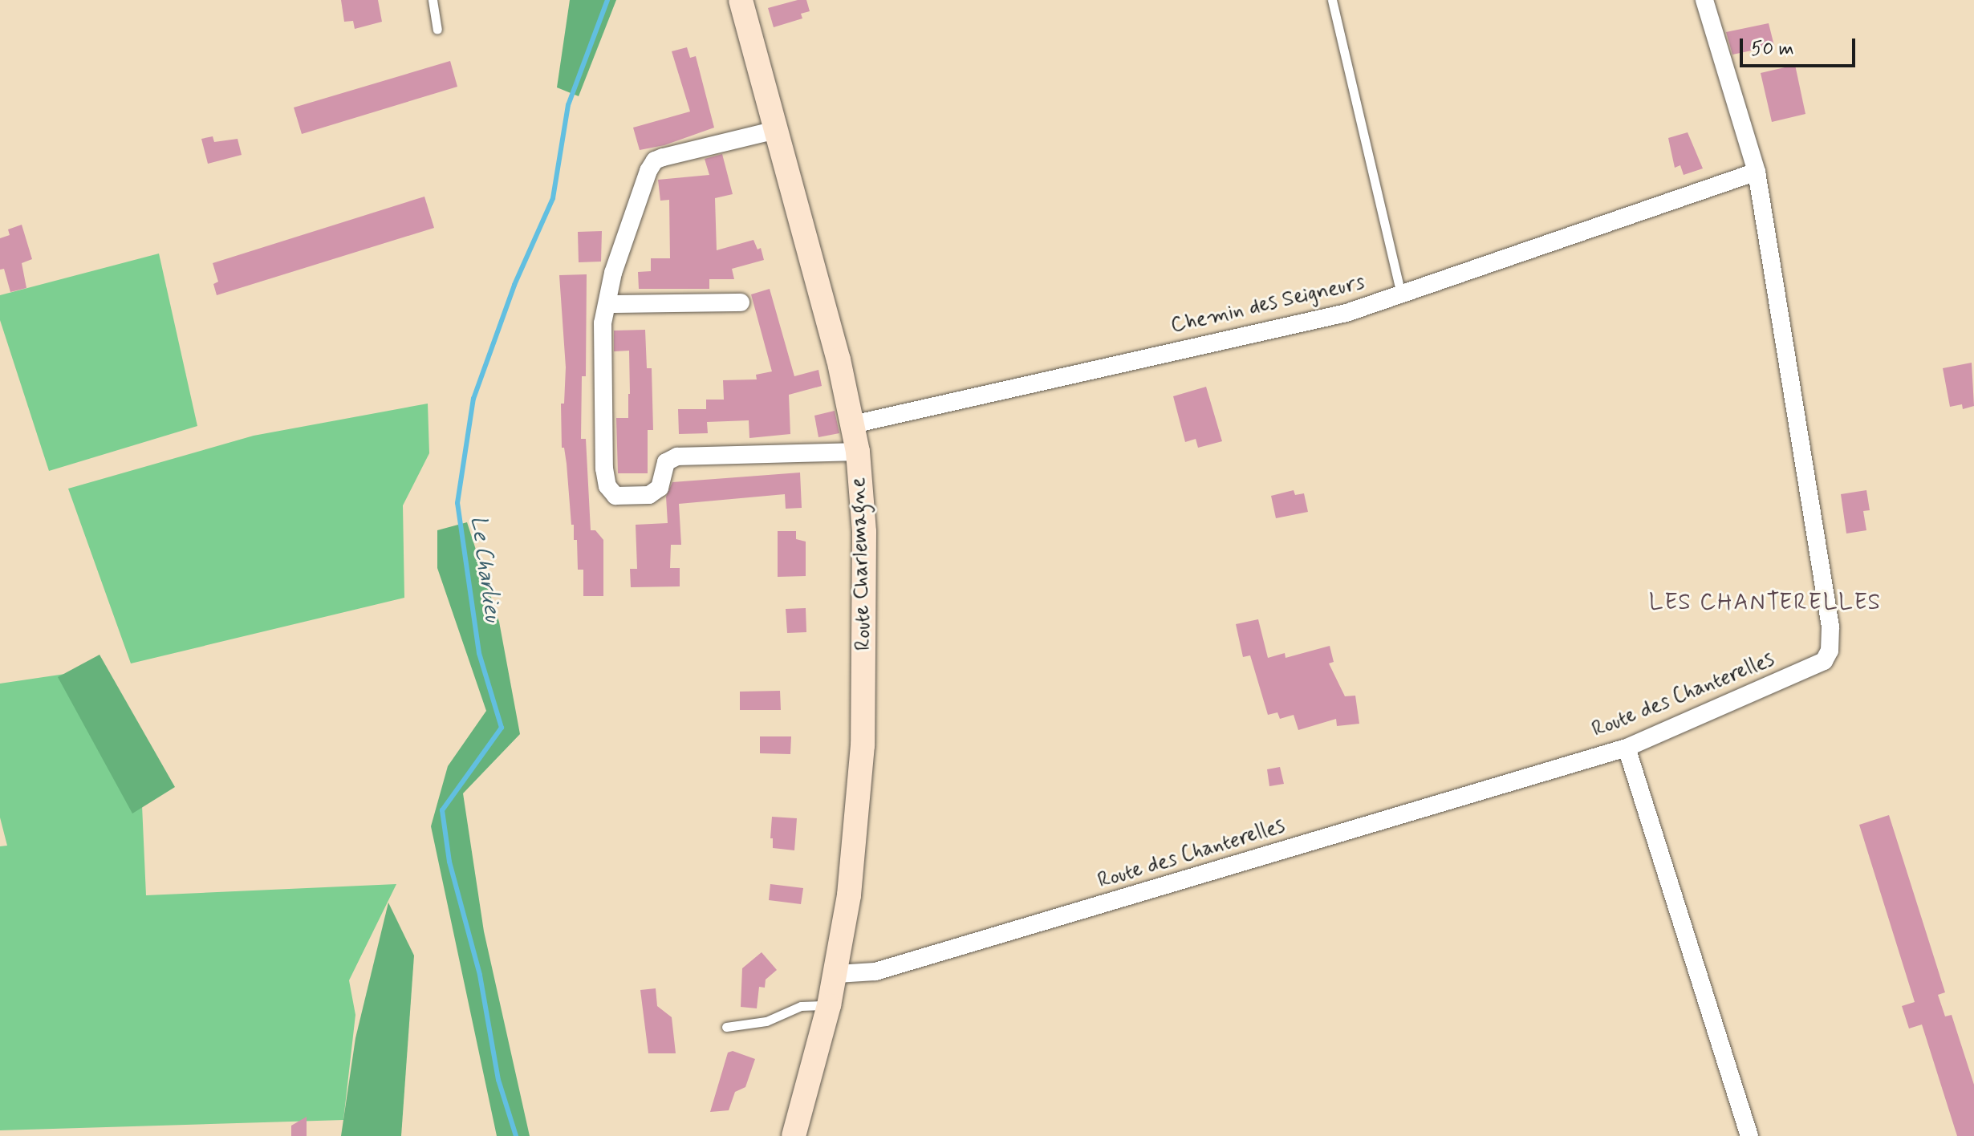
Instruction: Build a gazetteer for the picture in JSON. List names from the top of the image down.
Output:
{
  "streets": {
    "main road": ["Route Charlemagne"],
    "street": ["Chemin des Seigneurs", "Route des Chanterelles"]
  },
  "crossings": [
    ["Chemin des Seigneurs", "Route Charlemagne"],
    ["Chemin des Seigneurs", "Route des Chanterelles"],
    ["Route Charlemagne", "Route des Chanterelles"]
  ],
  "districts": ["LES CHANTERELLES"],
  "water": ["Le Charlieu"],
  "scale_bar": "50 m"
}
